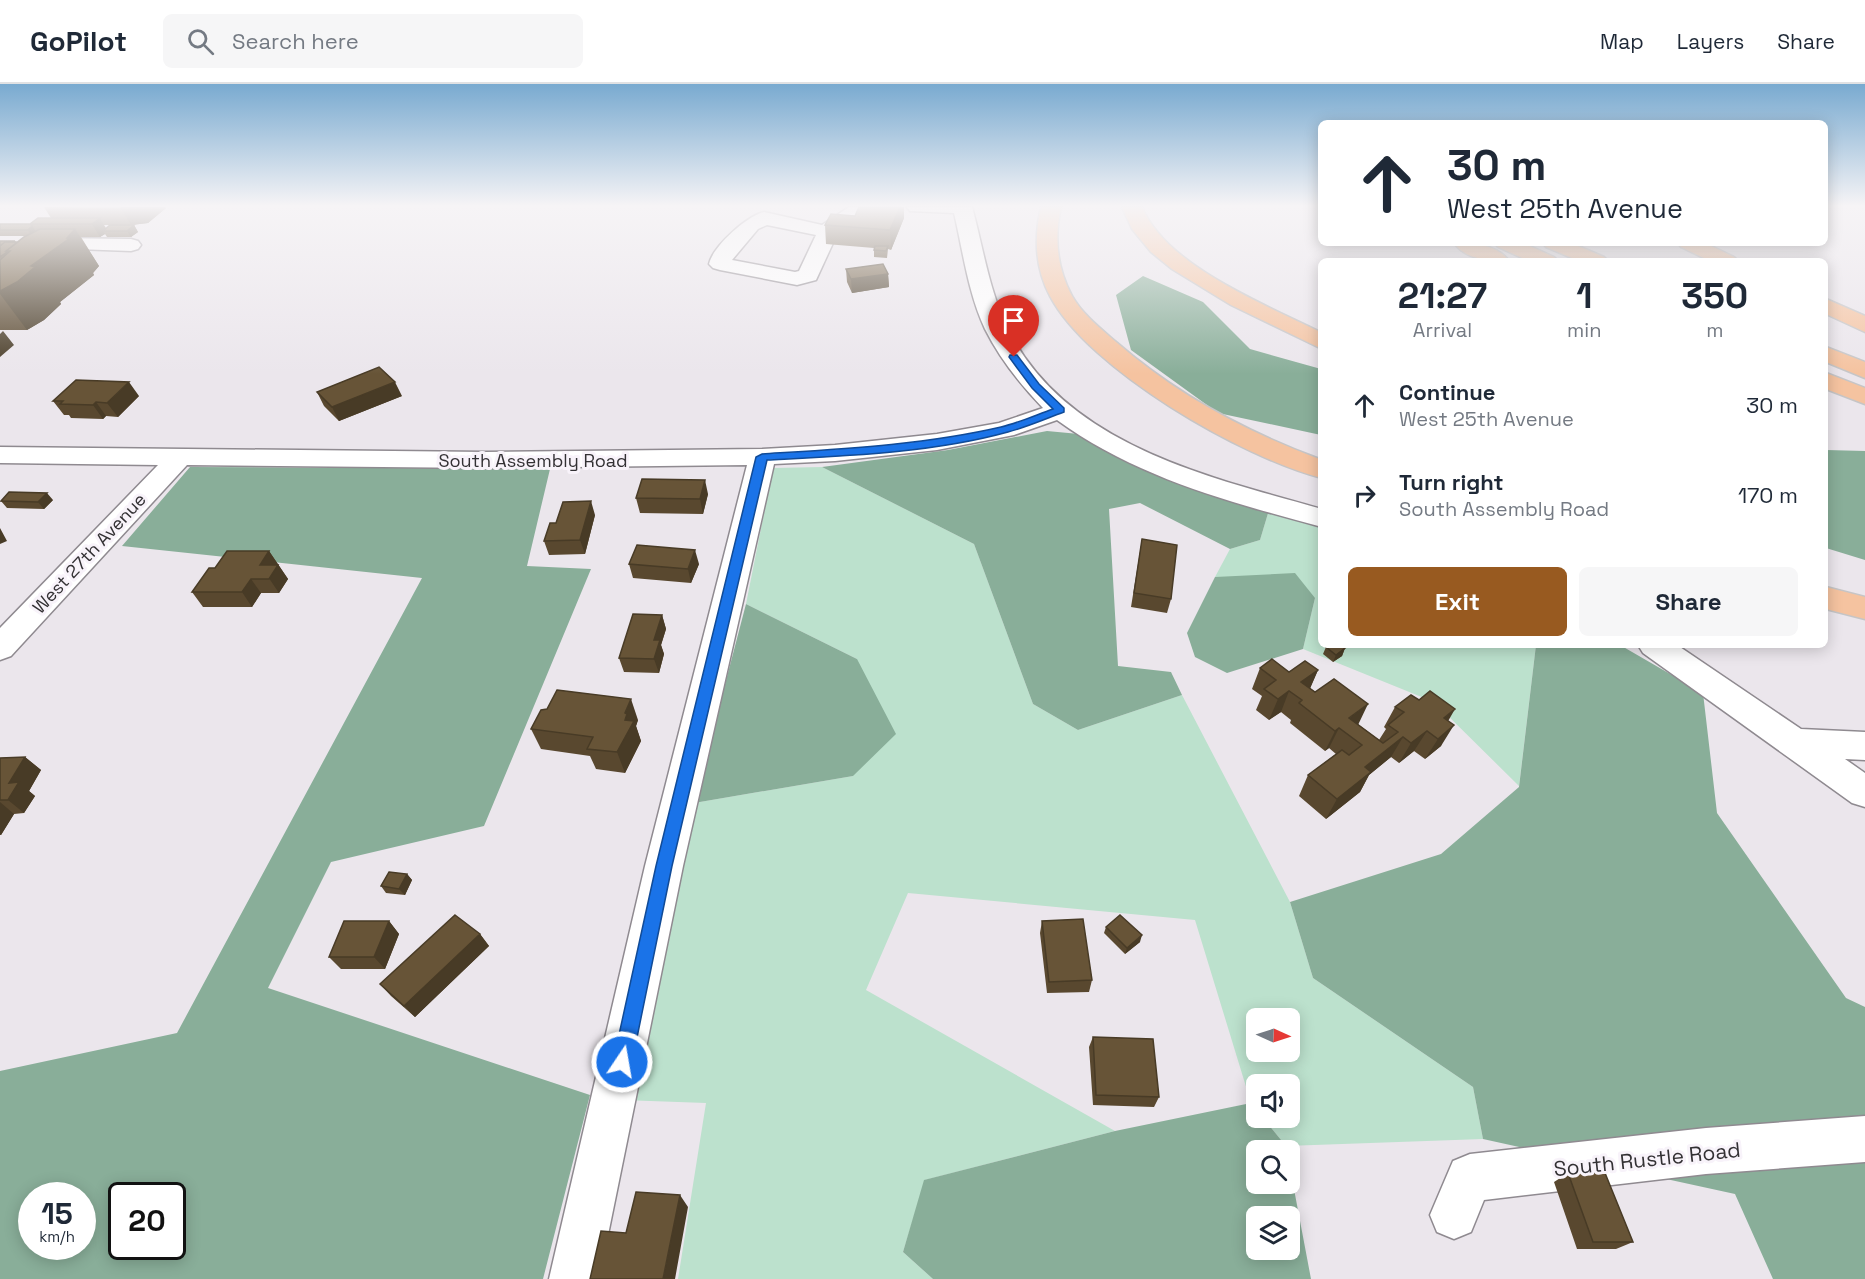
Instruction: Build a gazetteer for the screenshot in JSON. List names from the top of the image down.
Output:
{
  "streets": {
    "street": ["South Assembly Road", "West 27th Avenue", "South Rustle Road"]
  },
  "crossings": [
    ["South Assembly Road", "West 27th Avenue"]
  ],
  "north": "right",
  "page": {
    "header": "GoPilot",
    "search": "Search here",
    "nav": ["Map", "Layers", "Share"],
    "turn": ["30 m", "West 25th Avenue"],
    "eta": [
      "21:27",
      "Arrival",
      "1",
      "min",
      "350",
      "m"
    ],
    "list": [
      {
        "name": "Continue",
        "note": "West 25th Avenue",
        "value": "30 m"
      },
      {
        "name": "Turn right",
        "note": "South Assembly Road",
        "value": "170 m"
      }
    ],
    "buttons": ["Exit", "Share"],
    "speed": "15 km/h",
    "limit": "20"
  }
}
